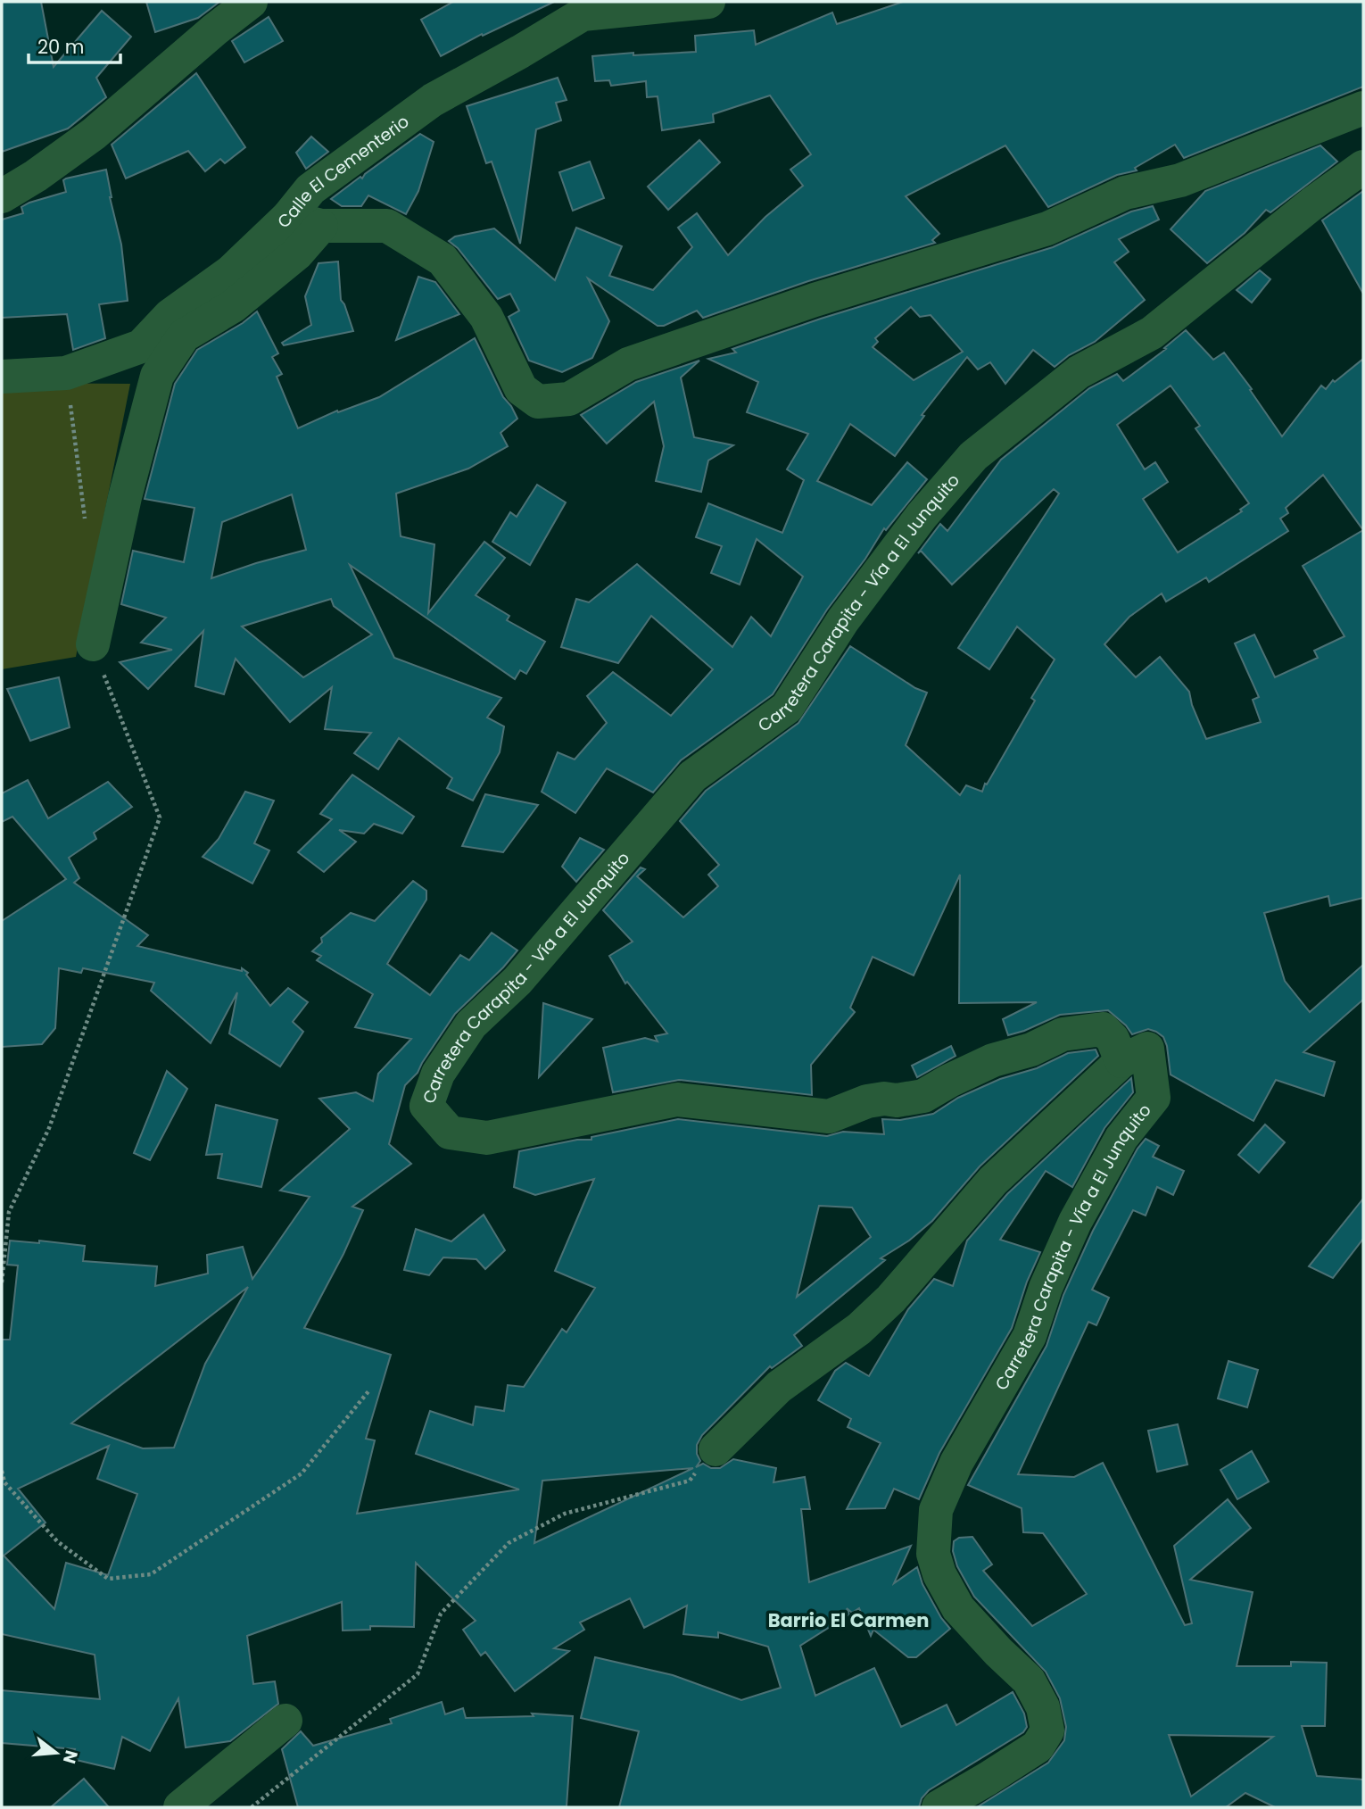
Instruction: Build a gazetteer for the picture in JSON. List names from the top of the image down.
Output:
{
  "streets": {
    "street": ["Calle El Cementerio", "Carretera Carapita - Vía a El Junquito"]
  },
  "districts": ["Barrio El Carmen"],
  "scale_bar": "20 m",
  "north": "right"
}
